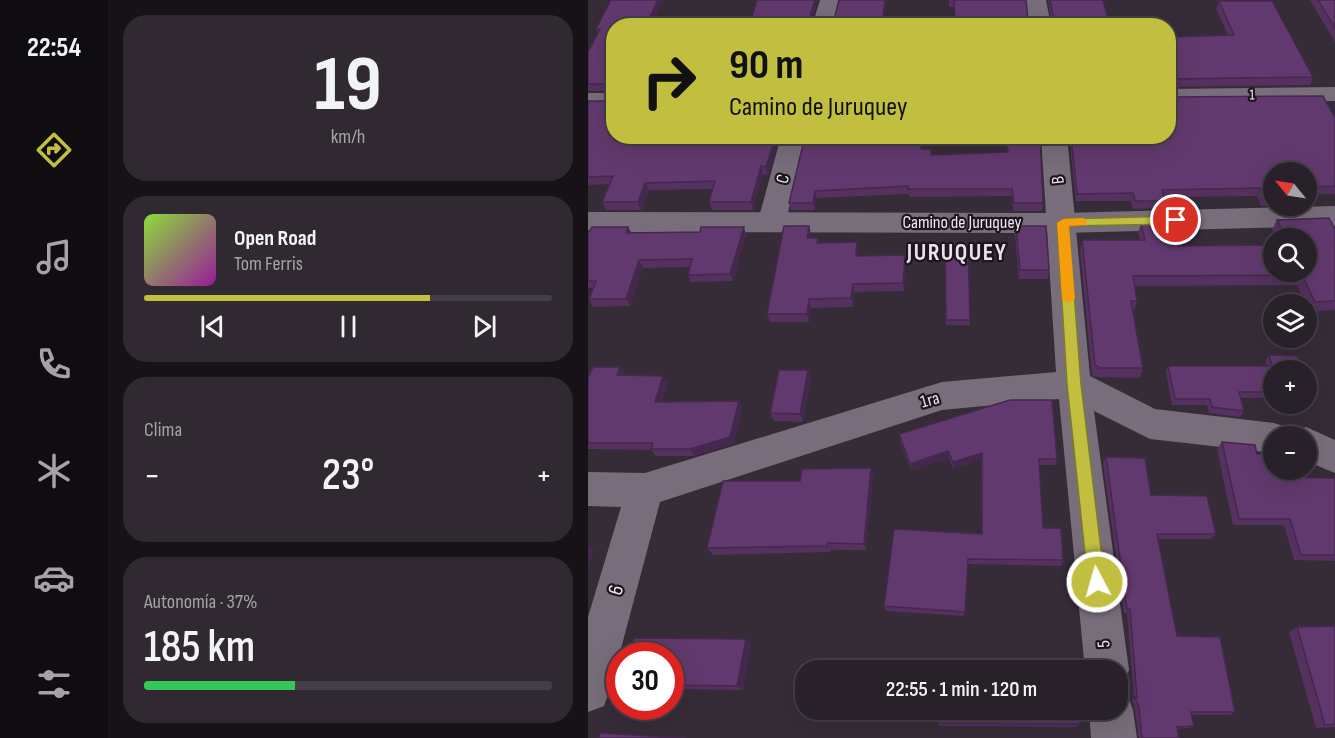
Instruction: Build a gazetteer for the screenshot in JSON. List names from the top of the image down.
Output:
{
  "streets": {
    "street": [
      "1",
      "C",
      "B",
      "Camino de Juruquey",
      "1ra",
      "6",
      "5"
    ]
  },
  "crossings": [
    ["C", "Camino de Juruquey"],
    ["B", "Camino de Juruquey"],
    ["B", "5"],
    ["Camino de Juruquey", "5"],
    ["1ra", "6"],
    ["1ra", "5"]
  ],
  "districts": ["JURUQUEY"],
  "north": "top left",
  "page": {
    "tabs": "22:54",
    "tile": [
      ["19", "km/h"],
      "Clima",
      ["Autonomía · 37%", "185 km"]
    ],
    "turn": ["90 m", "Camino de Juruquey"],
    "map_buttons": ["+", "−"],
    "song": ["Open Road", "Tom Ferris"],
    "heat": ["−", "23°", "+"],
    "limit": "30",
    "trip": "22:55 · 1 min · 120 m"
  }
}
